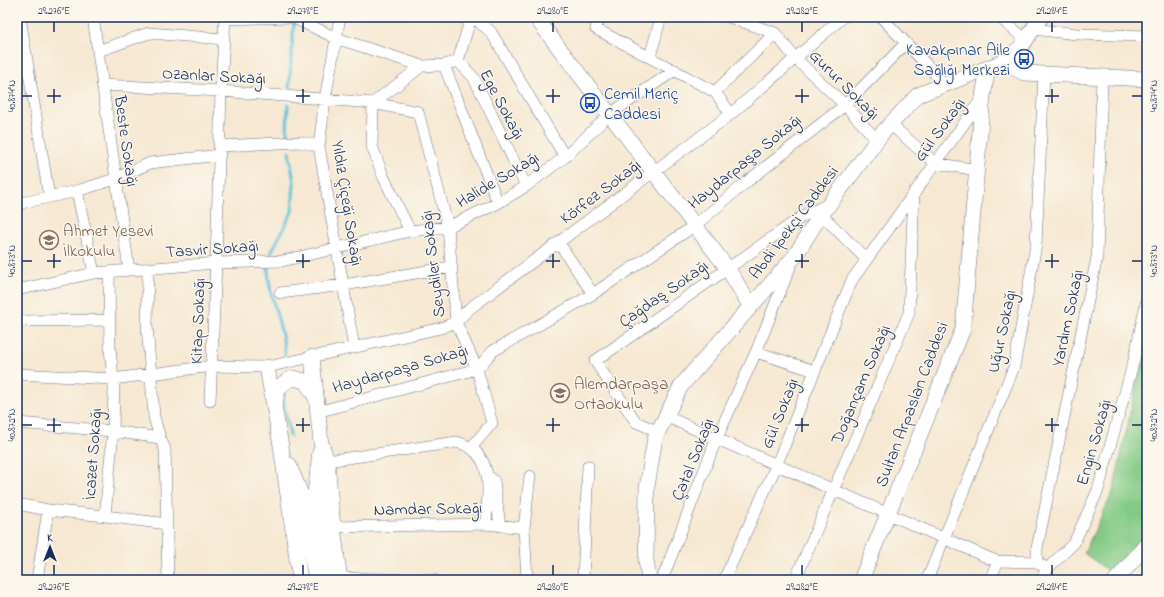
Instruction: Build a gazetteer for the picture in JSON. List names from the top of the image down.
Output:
{
  "streets": {
    "street": [
      "Ozanlar Sokağı",
      "Gurur Sokağı",
      "Ege Sokağı",
      "Gül Sokağı",
      "Beste Sokağı",
      "Haydarpaşa Sokağı",
      "Halide Sokağı",
      "Körfez Sokağı",
      "Yıldız Çiçeği Sokağı",
      "Abdi İpekçi Caddesi",
      "Tasvir Sokağı",
      "Seydiler Sokağı",
      "Çağdaş Sokağı",
      "Yardım Sokağı",
      "Kitap Sokağı",
      "Uğur Sokağı",
      "Doğançam Sokağı",
      "Sultan Arpaslan Caddesi",
      "Engin Sokağı",
      "İcazet Sokağı",
      "Çatal Sokağı",
      "Namdar Sokağı"
    ]
  },
  "crossings": [
    ["Ozanlar Sokağı", "Beste Sokağı"],
    ["Ozanlar Sokağı", "Yıldız Çiçeği Sokağı"],
    ["Ozanlar Sokağı", "Seydiler Sokağı"],
    ["Ozanlar Sokağı", "Kitap Sokağı"],
    ["Gurur Sokağı", "Haydarpaşa Sokağı"],
    ["Gurur Sokağı", "Körfez Sokağı"],
    ["Gurur Sokağı", "Abdi İpekçi Caddesi"],
    ["Ege Sokağı", "Halide Sokağı"],
    ["Gül Sokağı", "Doğançam Sokağı"],
    ["Gül Sokağı", "Sultan Arpaslan Caddesi"],
    ["Beste Sokağı", "Tasvir Sokağı"],
    ["Haydarpaşa Sokağı", "Körfez Sokağı"],
    ["Haydarpaşa Sokağı", "Seydiler Sokağı"],
    ["Haydarpaşa Sokağı", "Namdar Sokağı"],
    ["Halide Sokağı", "Yıldız Çiçeği Sokağı"],
    ["Halide Sokağı", "Tasvir Sokağı"],
    ["Halide Sokağı", "Seydiler Sokağı"],
    ["Körfez Sokağı", "Yıldız Çiçeği Sokağı"],
    ["Körfez Sokağı", "Seydiler Sokağı"],
    ["Körfez Sokağı", "Kitap Sokağı"],
    ["Yıldız Çiçeği Sokağı", "Tasvir Sokağı"],
    ["Yıldız Çiçeği Sokağı", "Seydiler Sokağı"],
    ["Abdi İpekçi Caddesi", "Çağdaş Sokağı"],
    ["Abdi İpekçi Caddesi", "Sultan Arpaslan Caddesi"],
    ["Abdi İpekçi Caddesi", "Çatal Sokağı"],
    ["Tasvir Sokağı", "Kitap Sokağı"],
    ["Tasvir Sokağı", "İcazet Sokağı"]
  ],
  "places": {
    "bus stop": ["Kavakpınar Aile Sağlığı Merkezi", "Cemil Meriç Caddesi"],
    "school or university": ["Ahmet Yesevi İlkokulu", "Alemdarpaşa Ortaokulu"]
  },
  "north": "top",
  "coordinates": [
    "29.276°E",
    "29.278°E",
    "29.280°E",
    "29.282°E",
    "29.284°E",
    "40.874°N",
    "40.873°N",
    "40.872°N"
  ]
}
